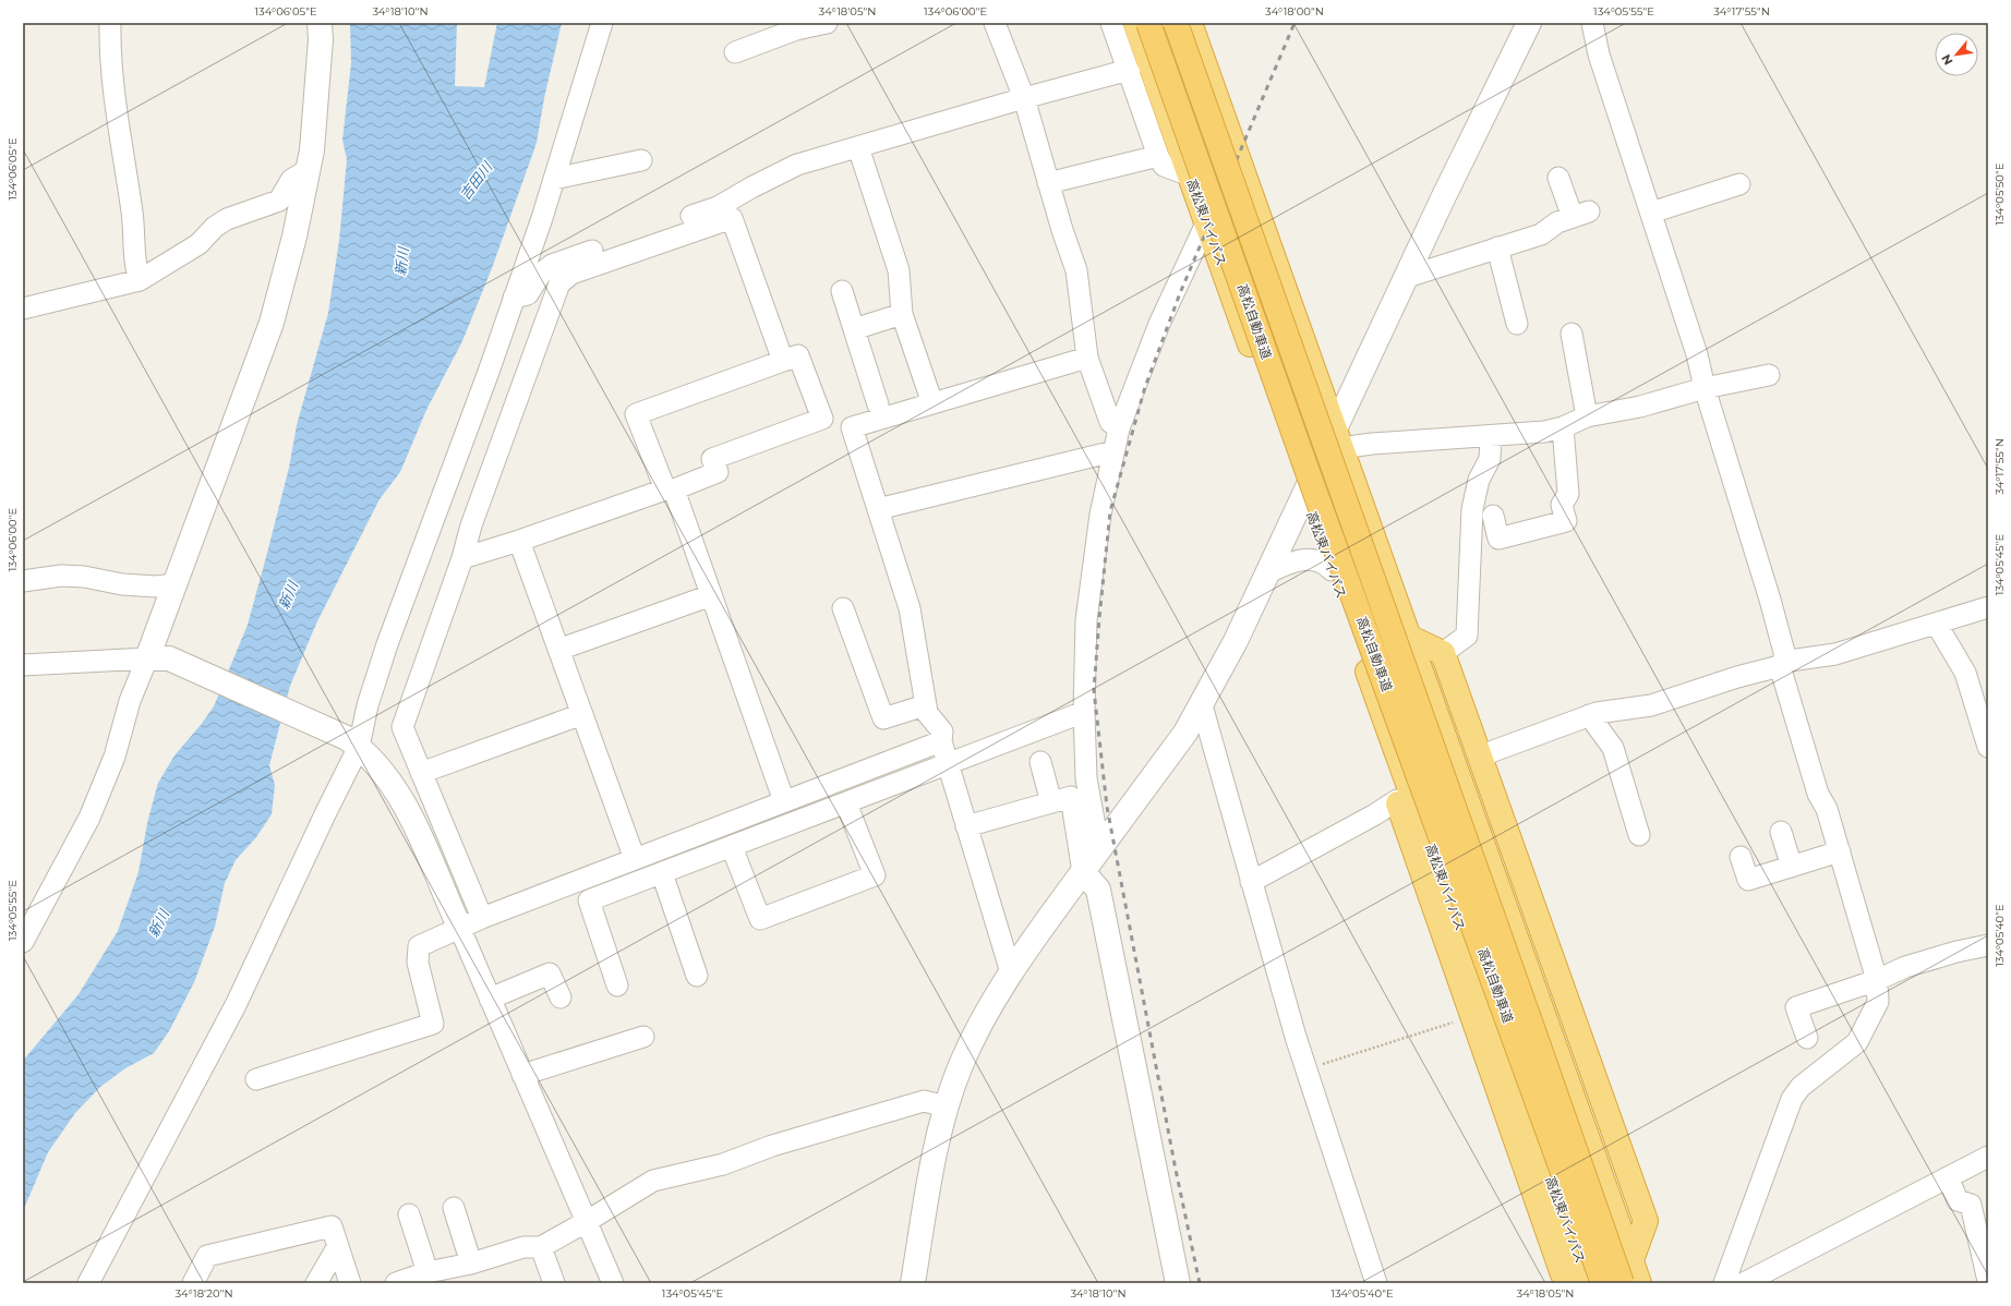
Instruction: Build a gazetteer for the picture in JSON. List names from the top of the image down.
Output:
{
  "streets": {
    "highway": ["高松東バイパス", "高松自動車道"]
  },
  "water": ["吉田川", "新川"],
  "north": "bottom left",
  "coordinates": [
    "134°06'05\"E",
    "34°18'10\"N",
    "34°18'05\"N",
    "134°06'00\"E",
    "34°18'00\"N",
    "134°05'55\"E",
    "34°17'55\"N",
    "134°05'50\"E",
    "134°05'45\"E",
    "134°05'40\"E",
    "34°18'20\"N"
  ]
}
